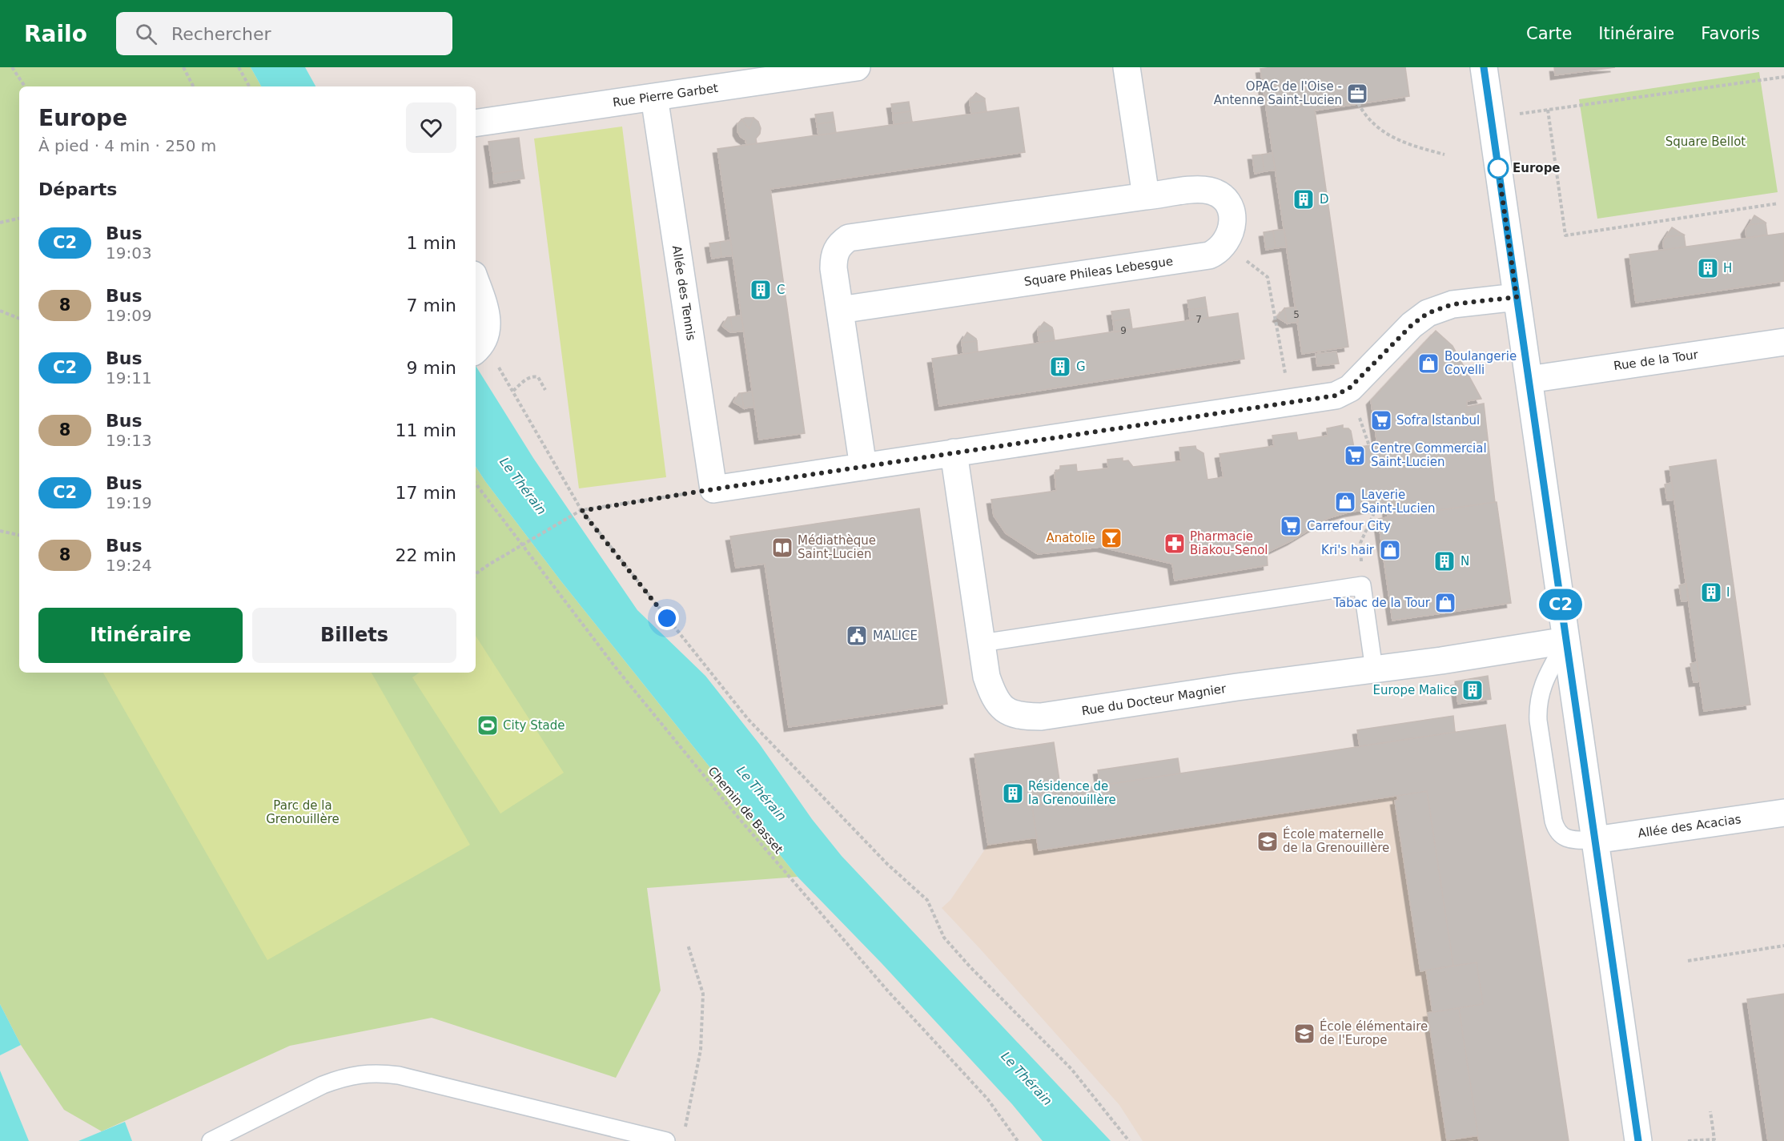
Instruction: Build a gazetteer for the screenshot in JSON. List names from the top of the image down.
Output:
{
  "streets": {
    "street": [
      "Rue Pierre Garbet",
      "Square Phileas Lebesgue",
      "Allée des Tennis",
      "Rue de la Tour",
      "Rue du Docteur Magnier",
      "Allée des Acacias"
    ],
    "path": ["Chemin de Basset"]
  },
  "crossings": [
    ["Rue Pierre Garbet", "Allée des Tennis"]
  ],
  "water": ["Le Thérain"],
  "parks": ["Square Bellot", "Parc de la Grenouillère"],
  "places": {
    "office": ["OPAC de l'Oise - Antenne Saint-Lucien"],
    "other": ["Europe"],
    "building": [
      "D",
      "H",
      "C",
      "G",
      "N",
      "I",
      "Europe Malice",
      "Résidence de la Grenouillère"
    ],
    "shop": [
      "Boulangerie Covelli",
      "Laverie Saint-Lucien",
      "Kri's hair",
      "Tabac de la Tour"
    ],
    "supermarket": ["Sofra Istanbul", "Centre Commercial Saint-Lucien", "Carrefour City"],
    "bar": ["Anatolie"],
    "pharmacy": ["Pharmacie Biakou-Senol"],
    "library": ["Médiathèque Saint-Lucien"],
    "public building": ["MALICE"],
    "sports": ["City Stade"],
    "school or university": ["École maternelle de la Grenouillère", "École élémentaire de l'Europe"]
  },
  "lines": ["bus line C2"],
  "house_numbers": ["5", "7", "9"],
  "page": {
    "header": "Railo",
    "search": "Rechercher",
    "nav": ["Carte", "Itinéraire", "Favoris"],
    "on_map": "C2",
    "heading": [
      ["Europe", "À pied · 4 min · 250 m"],
      "Départs"
    ],
    "list": [
      {
        "mark": "C2",
        "name": "Bus",
        "note": "19:03",
        "value": "1 min"
      },
      {
        "mark": "8",
        "name": "Bus",
        "note": "19:09",
        "value": "7 min"
      },
      {
        "mark": "C2",
        "name": "Bus",
        "note": "19:11",
        "value": "9 min"
      },
      {
        "mark": "8",
        "name": "Bus",
        "note": "19:13",
        "value": "11 min"
      },
      {
        "mark": "C2",
        "name": "Bus",
        "note": "19:19",
        "value": "17 min"
      },
      {
        "mark": "8",
        "name": "Bus",
        "note": "19:24",
        "value": "22 min"
      }
    ],
    "buttons": ["Itinéraire", "Billets"]
  }
}
